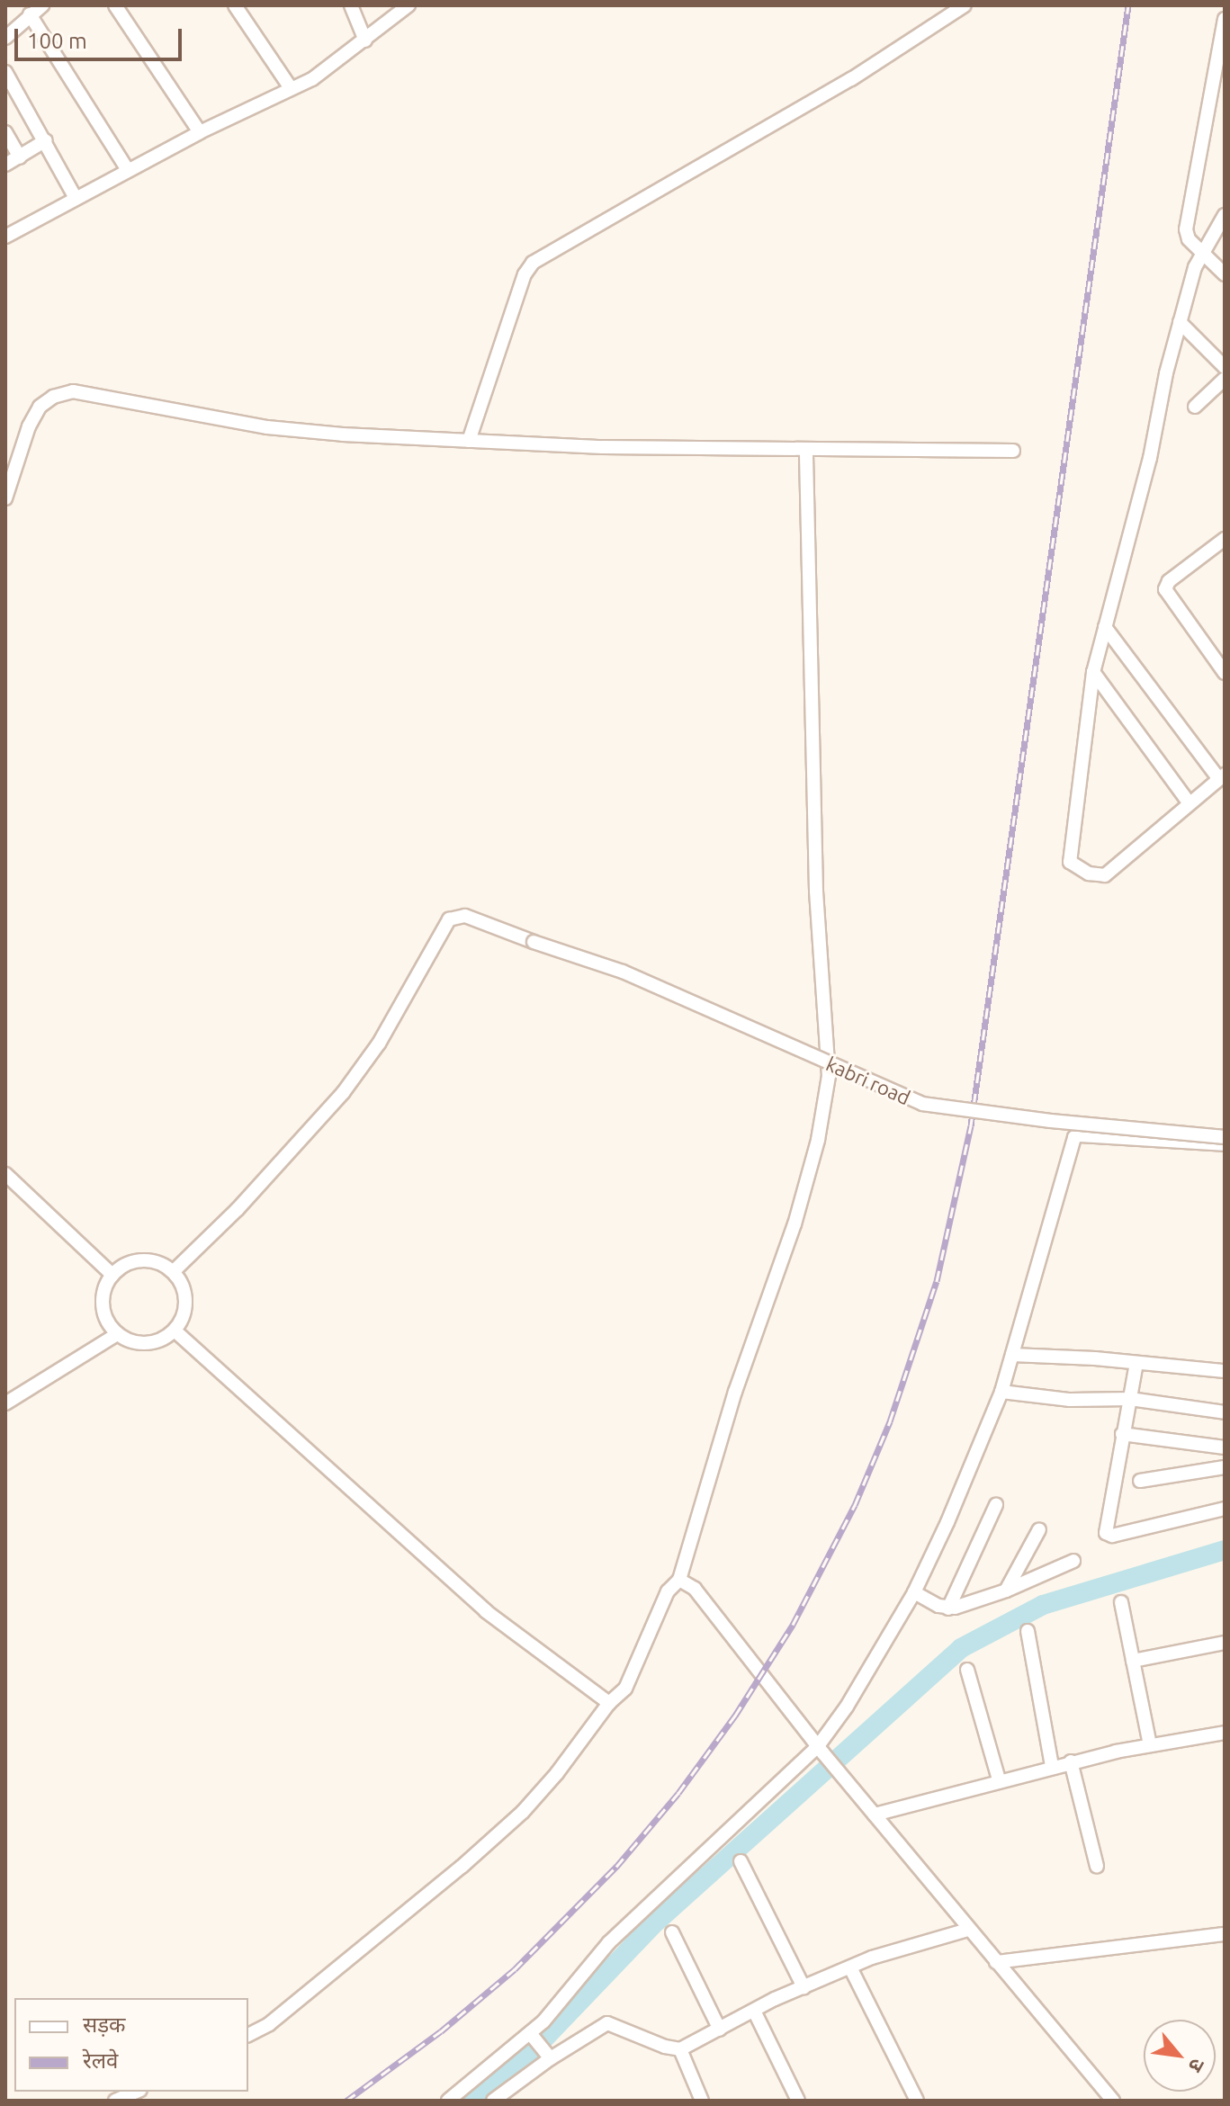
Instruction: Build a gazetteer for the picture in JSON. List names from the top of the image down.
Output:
{
  "streets": {
    "street": ["kabri road"]
  },
  "legend": ["सड़क", "रेलवे"],
  "scale_bar": "100 m",
  "north": "bottom right"
}
